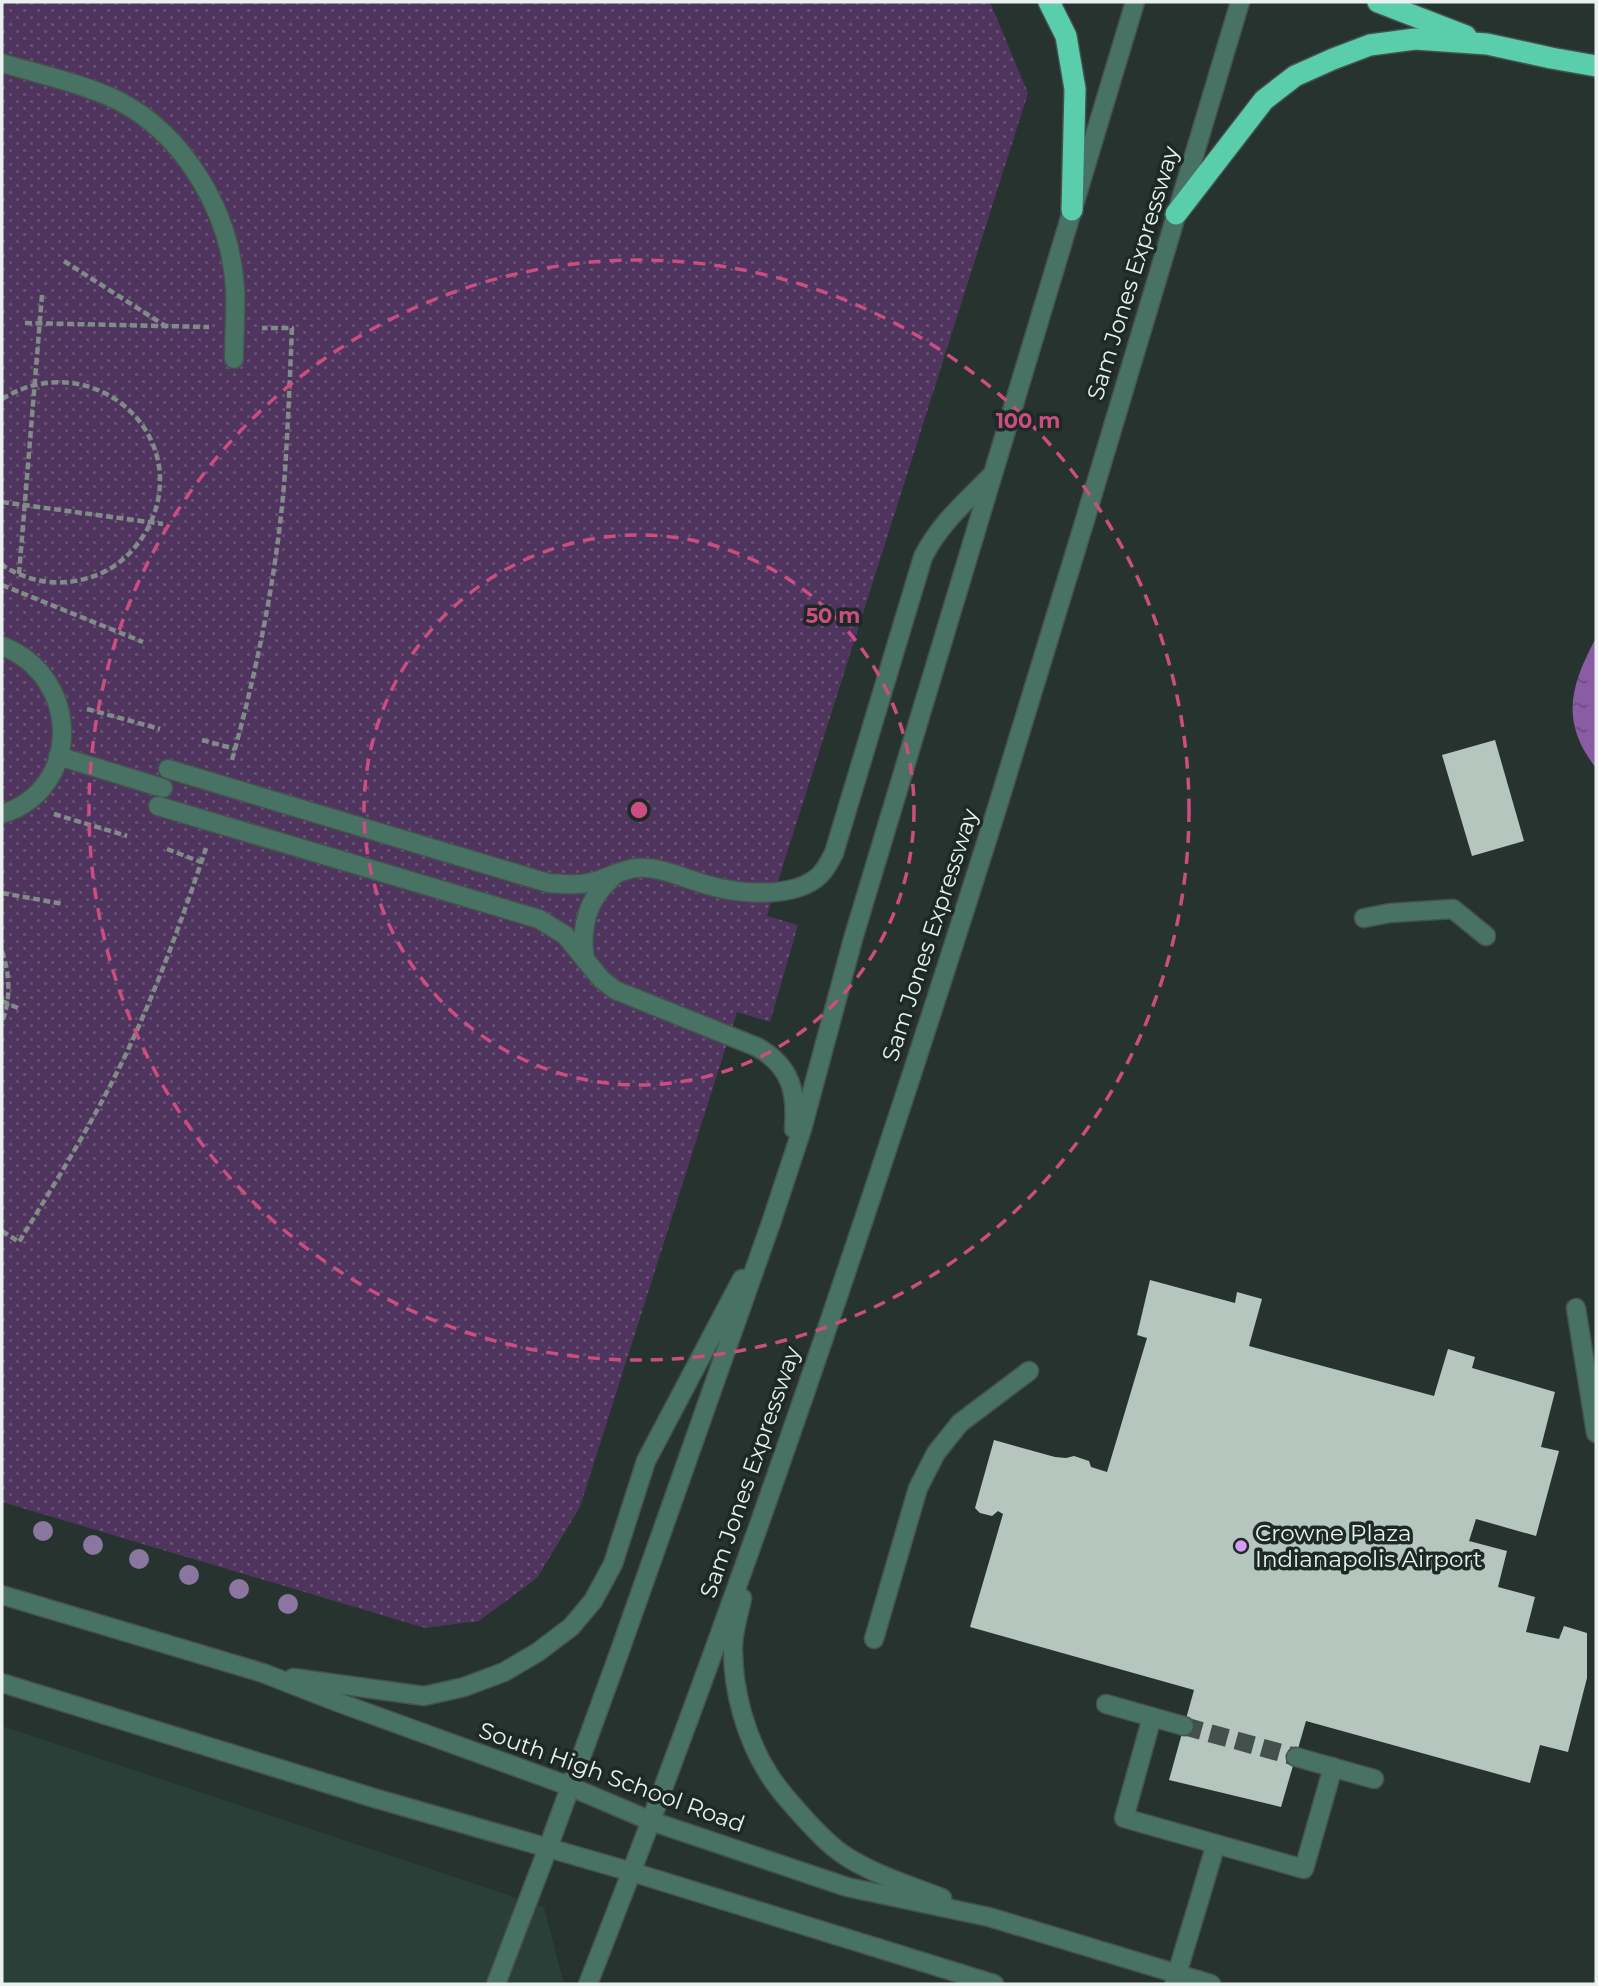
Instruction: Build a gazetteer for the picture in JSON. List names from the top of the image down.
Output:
{
  "streets": {
    "street": ["Sam Jones Expressway", "South High School Road"]
  },
  "crossings": [
    ["Sam Jones Expressway", "South High School Road"]
  ],
  "places": ["Crowne Plaza Indianapolis Airport"],
  "rings": ["100 m", "50 m"]
}
